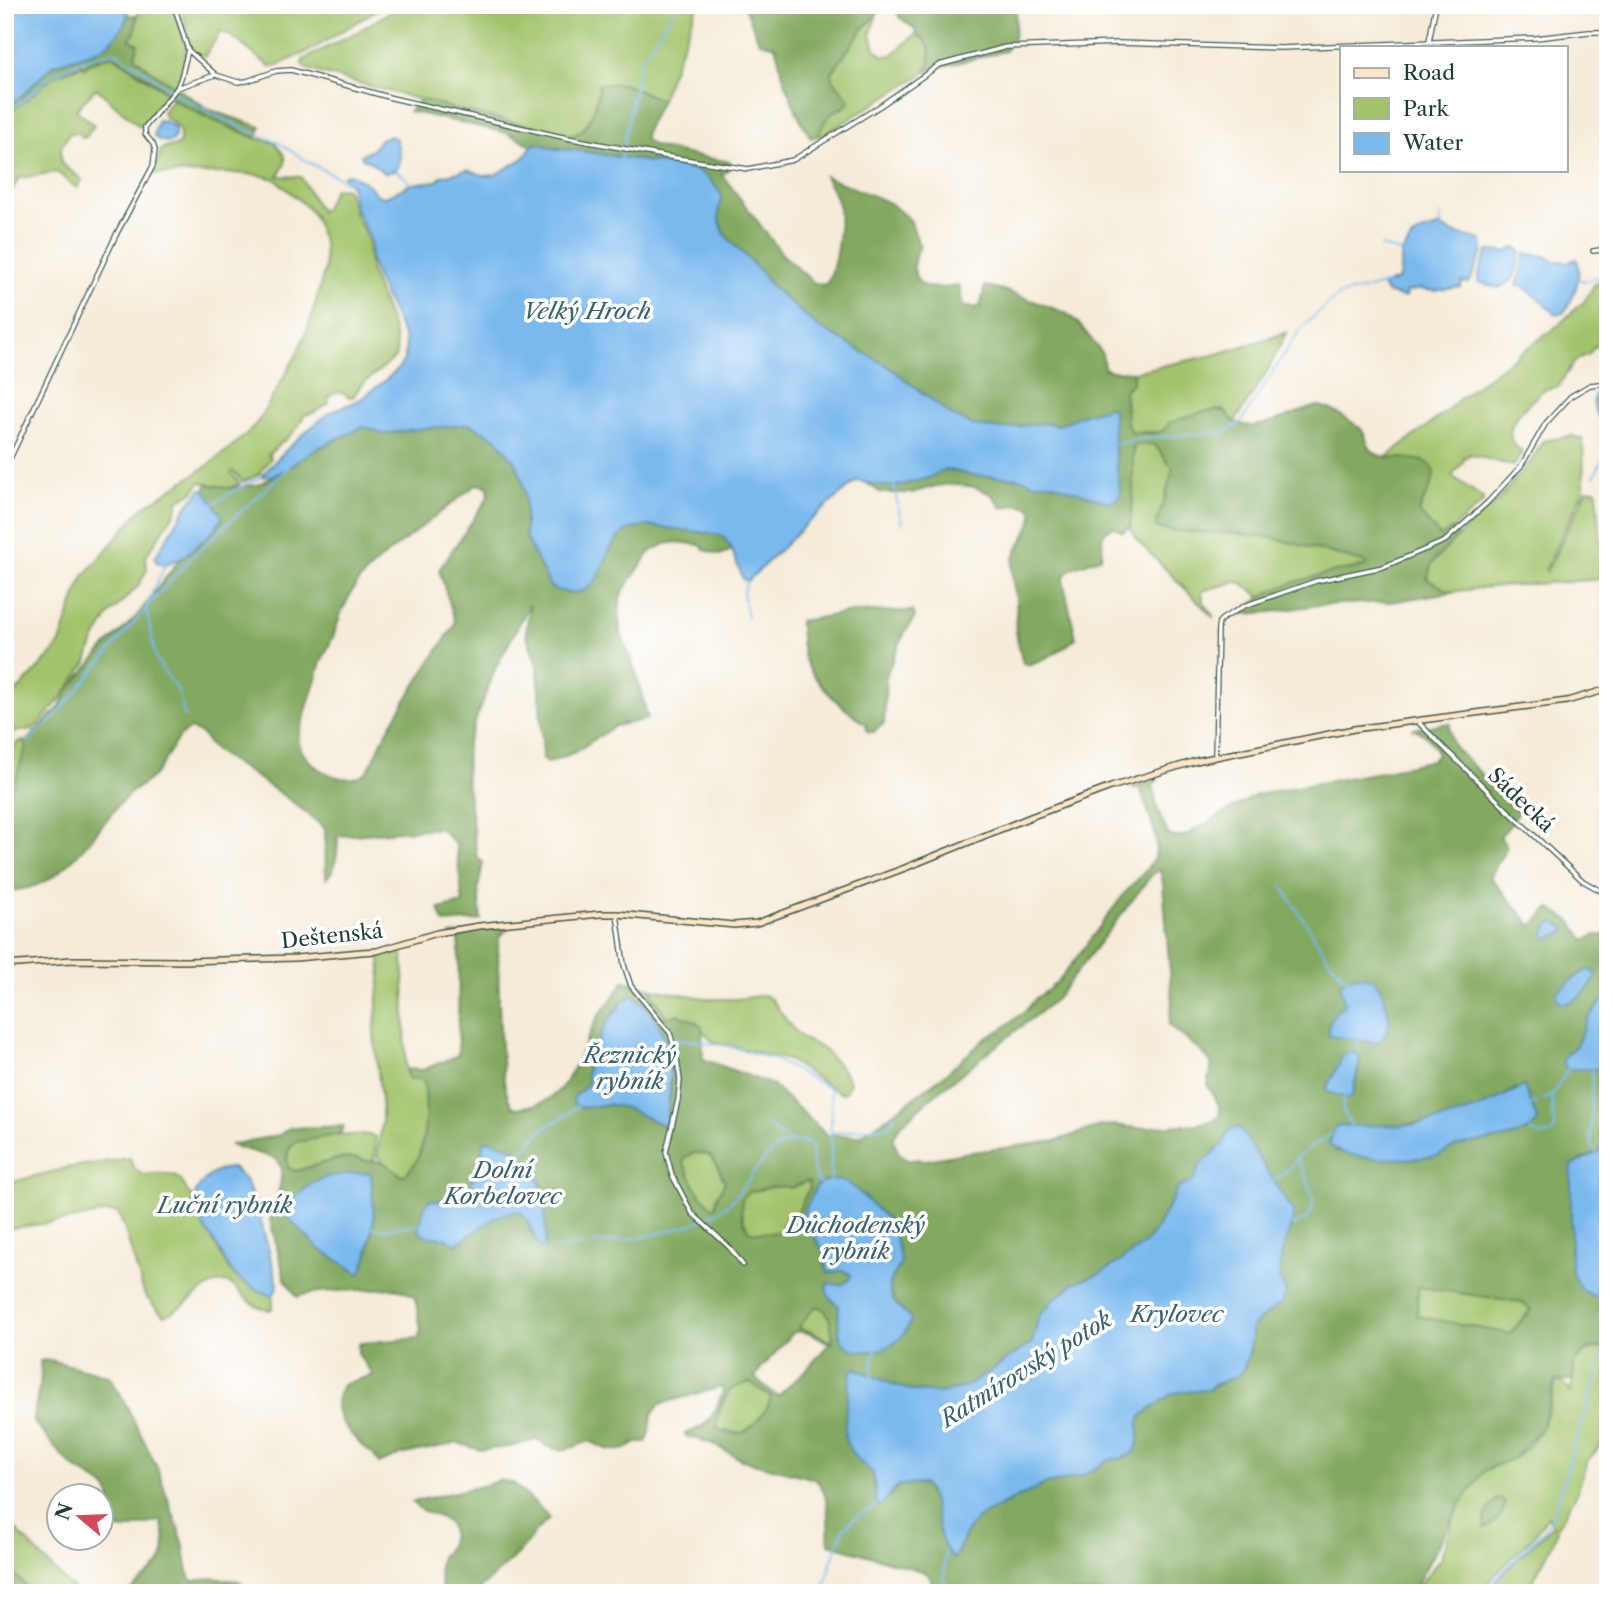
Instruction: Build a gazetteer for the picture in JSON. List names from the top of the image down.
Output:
{
  "streets": {
    "main road": ["Deštenská"],
    "street": ["Sádecká"]
  },
  "crossings": [
    ["Sádecká", "Deštenská"]
  ],
  "water": [
    "Velký Hroch",
    "Řeznický rybník",
    "Dolní Korbelovec",
    "Luční rybník",
    "Důchodenský rybník",
    "Krylovec",
    "Ratmírovský potok"
  ],
  "legend": ["Road", "Park", "Water"],
  "north": "left"
}
